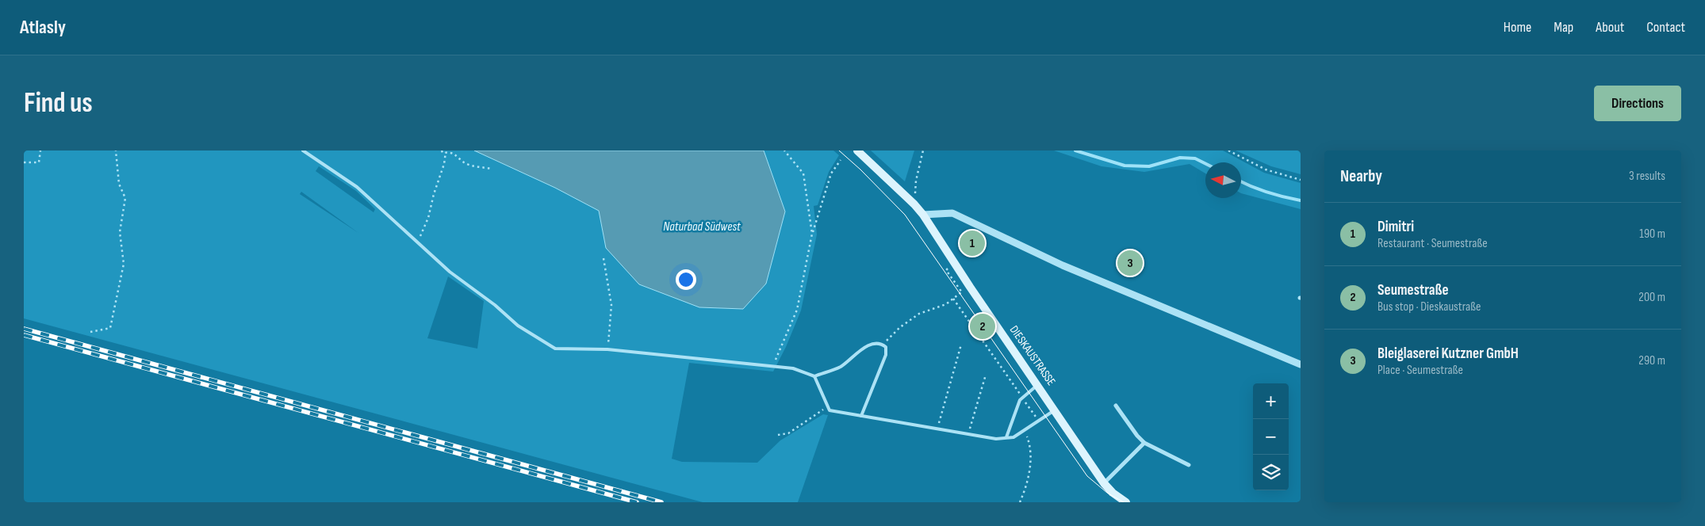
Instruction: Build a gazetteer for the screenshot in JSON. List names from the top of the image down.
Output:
{
  "streets": {
    "main road": ["DIESKAUSTRASSE"]
  },
  "water": ["Naturbad Südwest"],
  "north": "left",
  "page": {
    "header": "Atlasly",
    "nav": [
      "Home",
      "Map",
      "About",
      "Contact"
    ],
    "buttons": "Directions",
    "title": "Find us",
    "heading": ["Nearby", "3 results"],
    "list": [
      {
        "mark": "1",
        "name": "Dimitri",
        "note": "Restaurant · Seumestraße",
        "value": "190 m"
      },
      {
        "mark": "2",
        "name": "Seumestraße",
        "note": "Bus stop · Dieskaustraße",
        "value": "200 m"
      },
      {
        "mark": "3",
        "name": "Bleiglaserei Kutzner GmbH",
        "note": "Place · Seumestraße",
        "value": "290 m"
      }
    ],
    "pins": ["1", "3", "2"],
    "map_buttons": ["+", "−"]
  }
}
